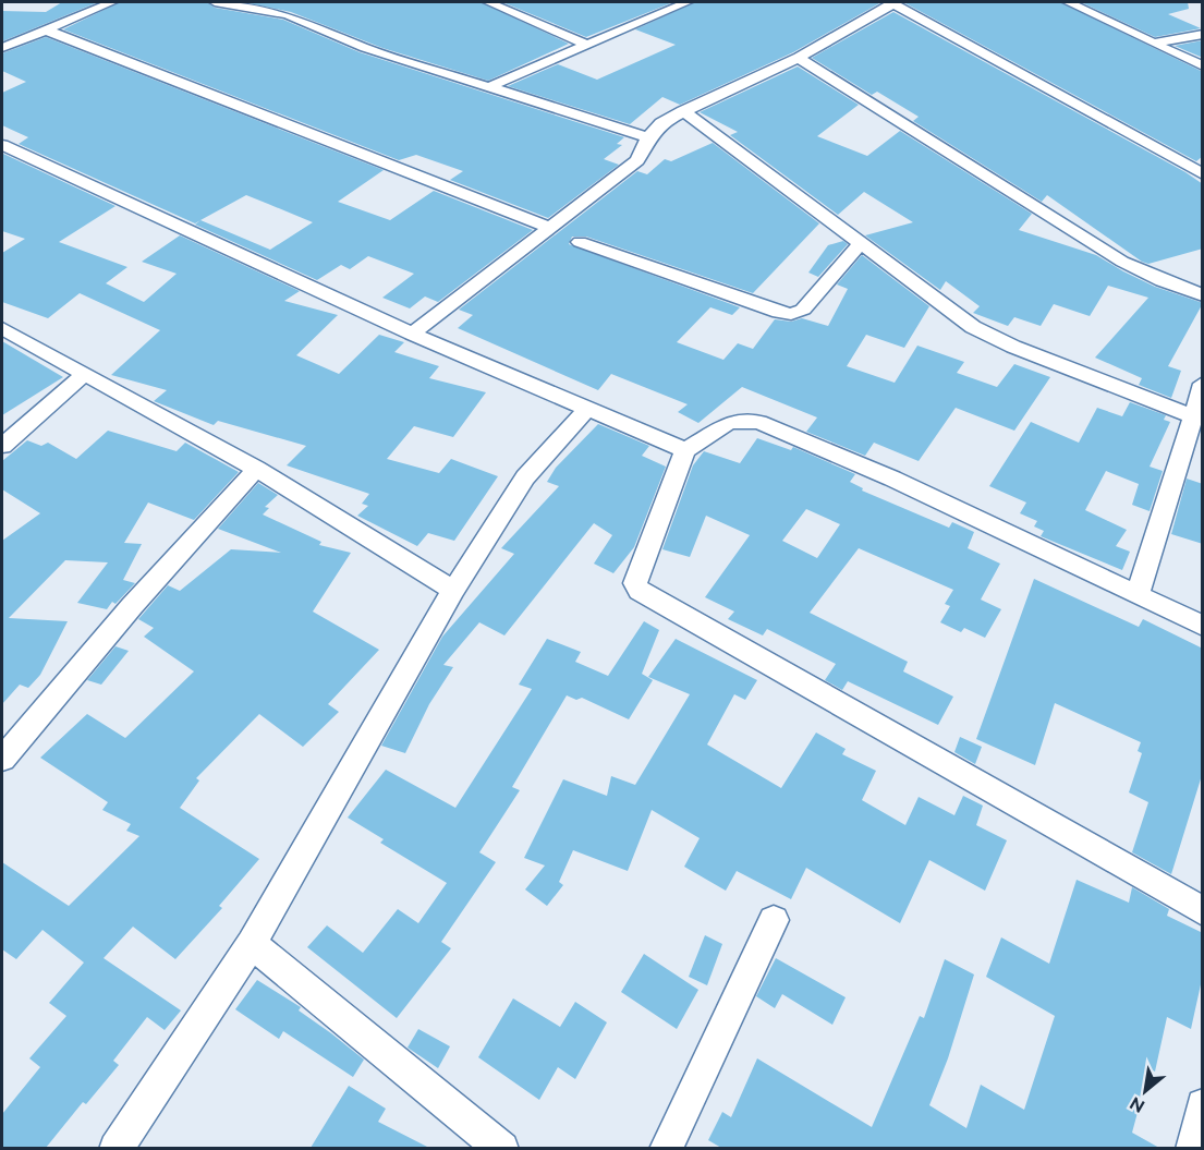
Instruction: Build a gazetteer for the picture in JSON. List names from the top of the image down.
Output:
{
  "north": "bottom left"
}
